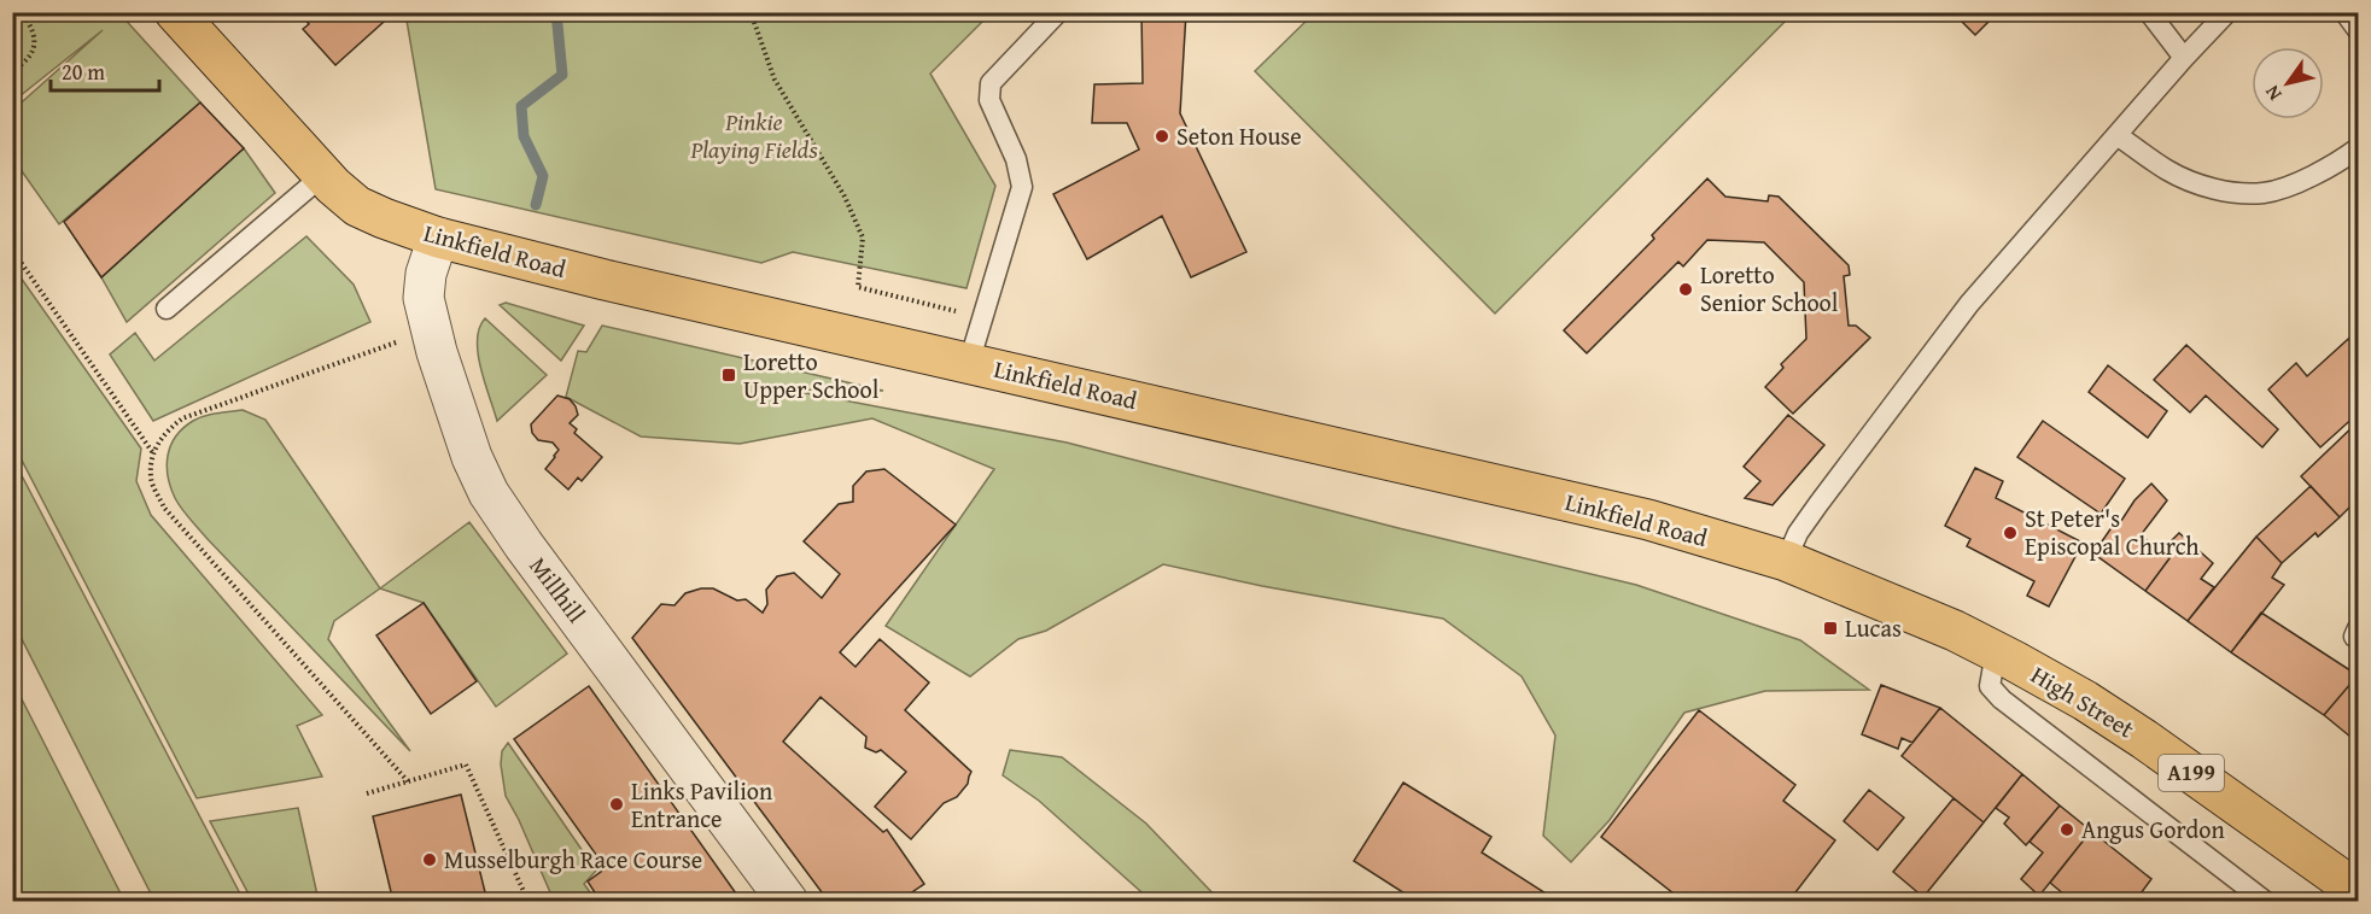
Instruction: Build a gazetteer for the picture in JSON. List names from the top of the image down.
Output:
{
  "streets": {
    "main road": ["Linkfield Road", "High Street", "A199"],
    "street": ["Millhill"]
  },
  "crossings": [
    ["Linkfield Road", "Millhill"],
    ["Linkfield Road", "High Street"]
  ],
  "parks": ["Pinkie Playing Fields"],
  "places": {
    "other": [
      "Seton House",
      "Loretto Senior School",
      "St Peter's Episcopal Church",
      "Links Pavilion Entrance",
      "Angus Gordon",
      "Musselburgh Race Course"
    ],
    "transit": ["Loretto Upper School", "Lucas"]
  },
  "scale_bar": "20 m",
  "north": "bottom left"
}
